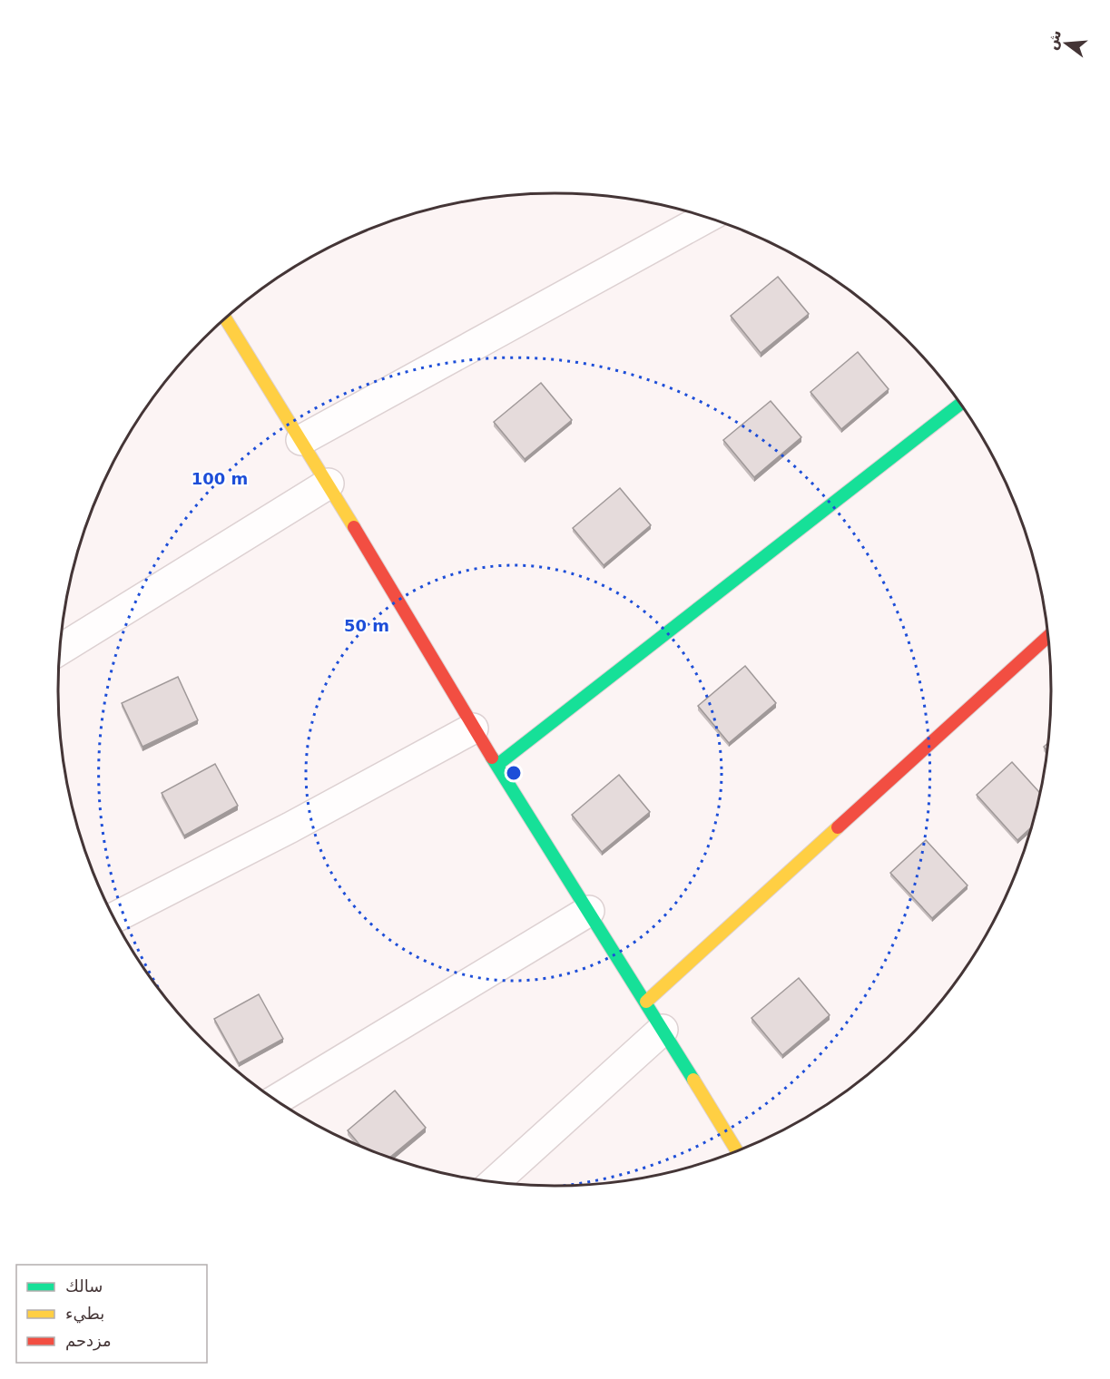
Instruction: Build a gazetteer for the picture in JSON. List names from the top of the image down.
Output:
{
  "legend": ["سالك", "بطيء", "مزدحم"],
  "north": "left",
  "rings": ["100 m", "50 m"]
}
